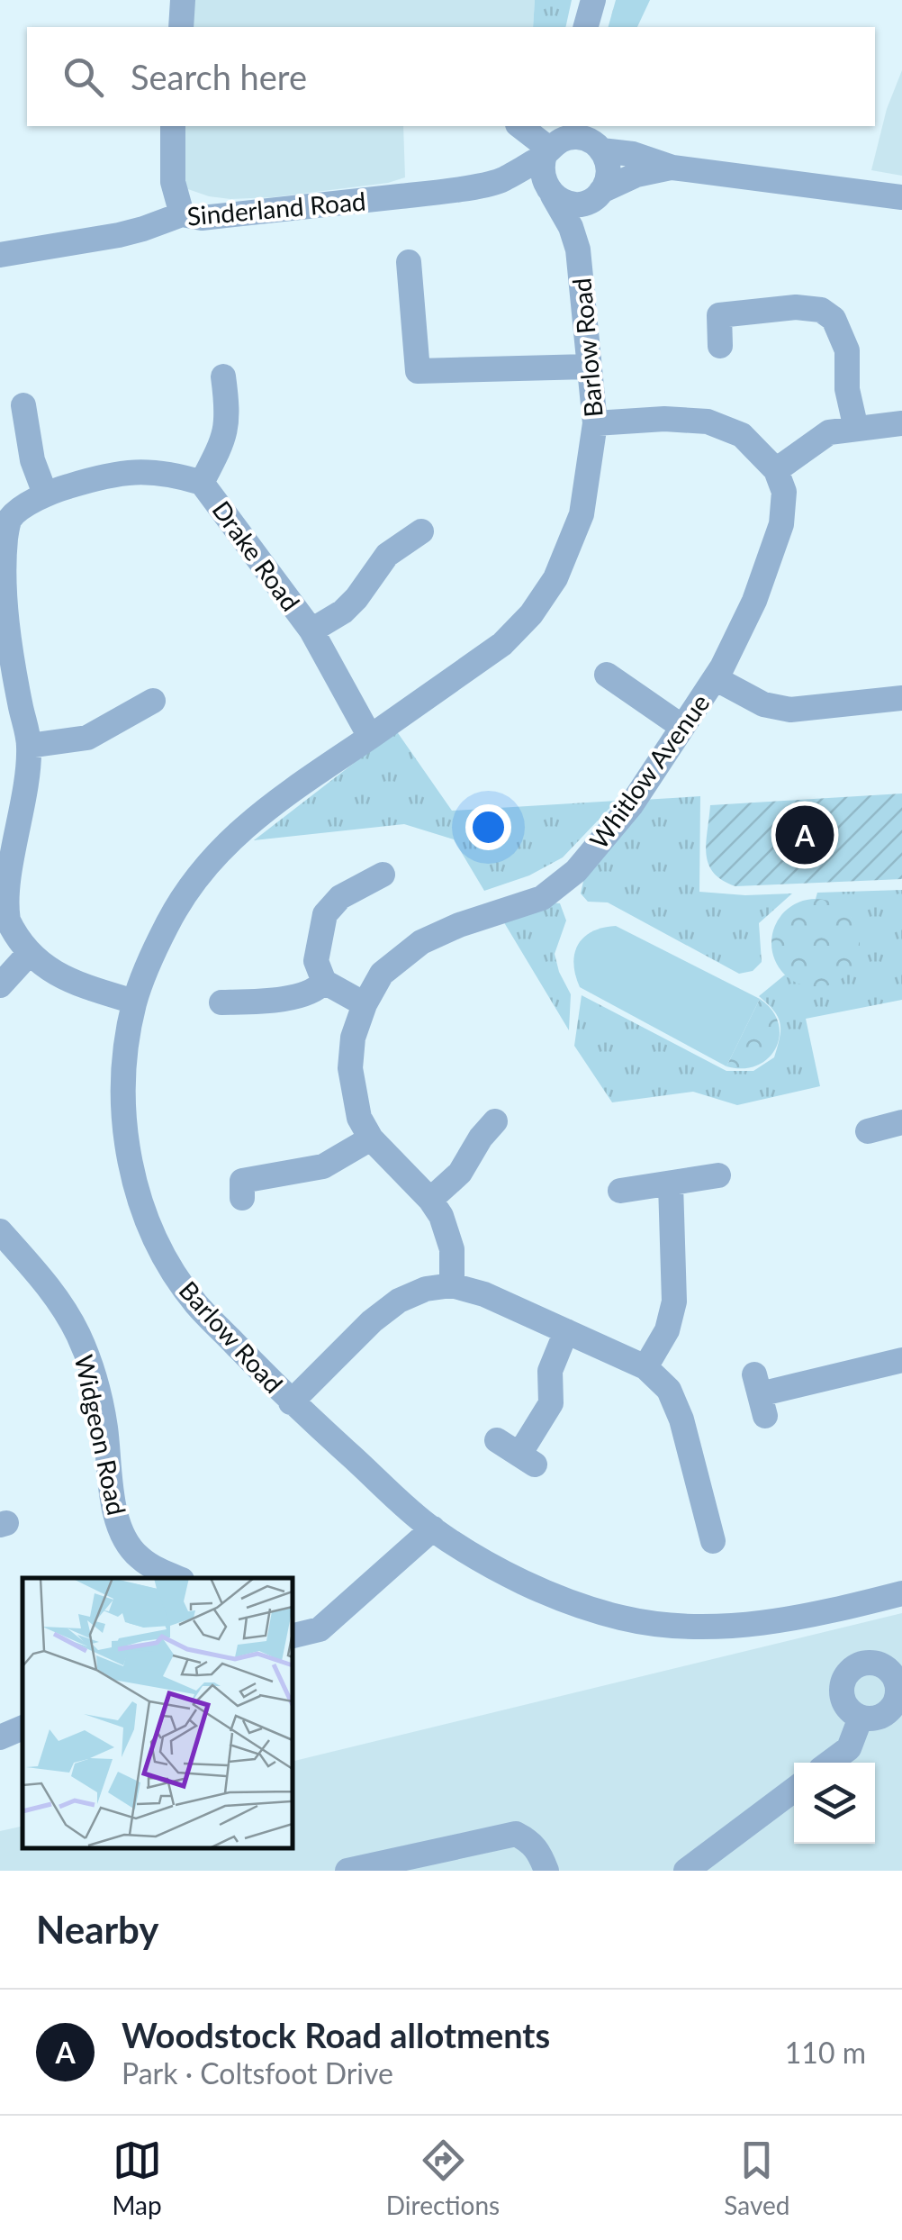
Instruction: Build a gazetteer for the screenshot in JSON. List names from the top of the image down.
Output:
{
  "streets": {
    "street": [
      "Sinderland Road",
      "Barlow Road",
      "Drake Road",
      "Whitlow Avenue",
      "Widgeon Road"
    ]
  },
  "crossings": [
    ["Sinderland Road", "Barlow Road"],
    ["Barlow Road", "Drake Road"]
  ],
  "page": {
    "search": "Search here",
    "pins": "A",
    "heading": "Nearby",
    "list": [
      {
        "mark": "A",
        "name": "Woodstock Road allotments",
        "note": "Park · Coltsfoot Drive",
        "value": "110 m"
      }
    ],
    "nav": ["Map", "Directions", "Saved"]
  }
}
